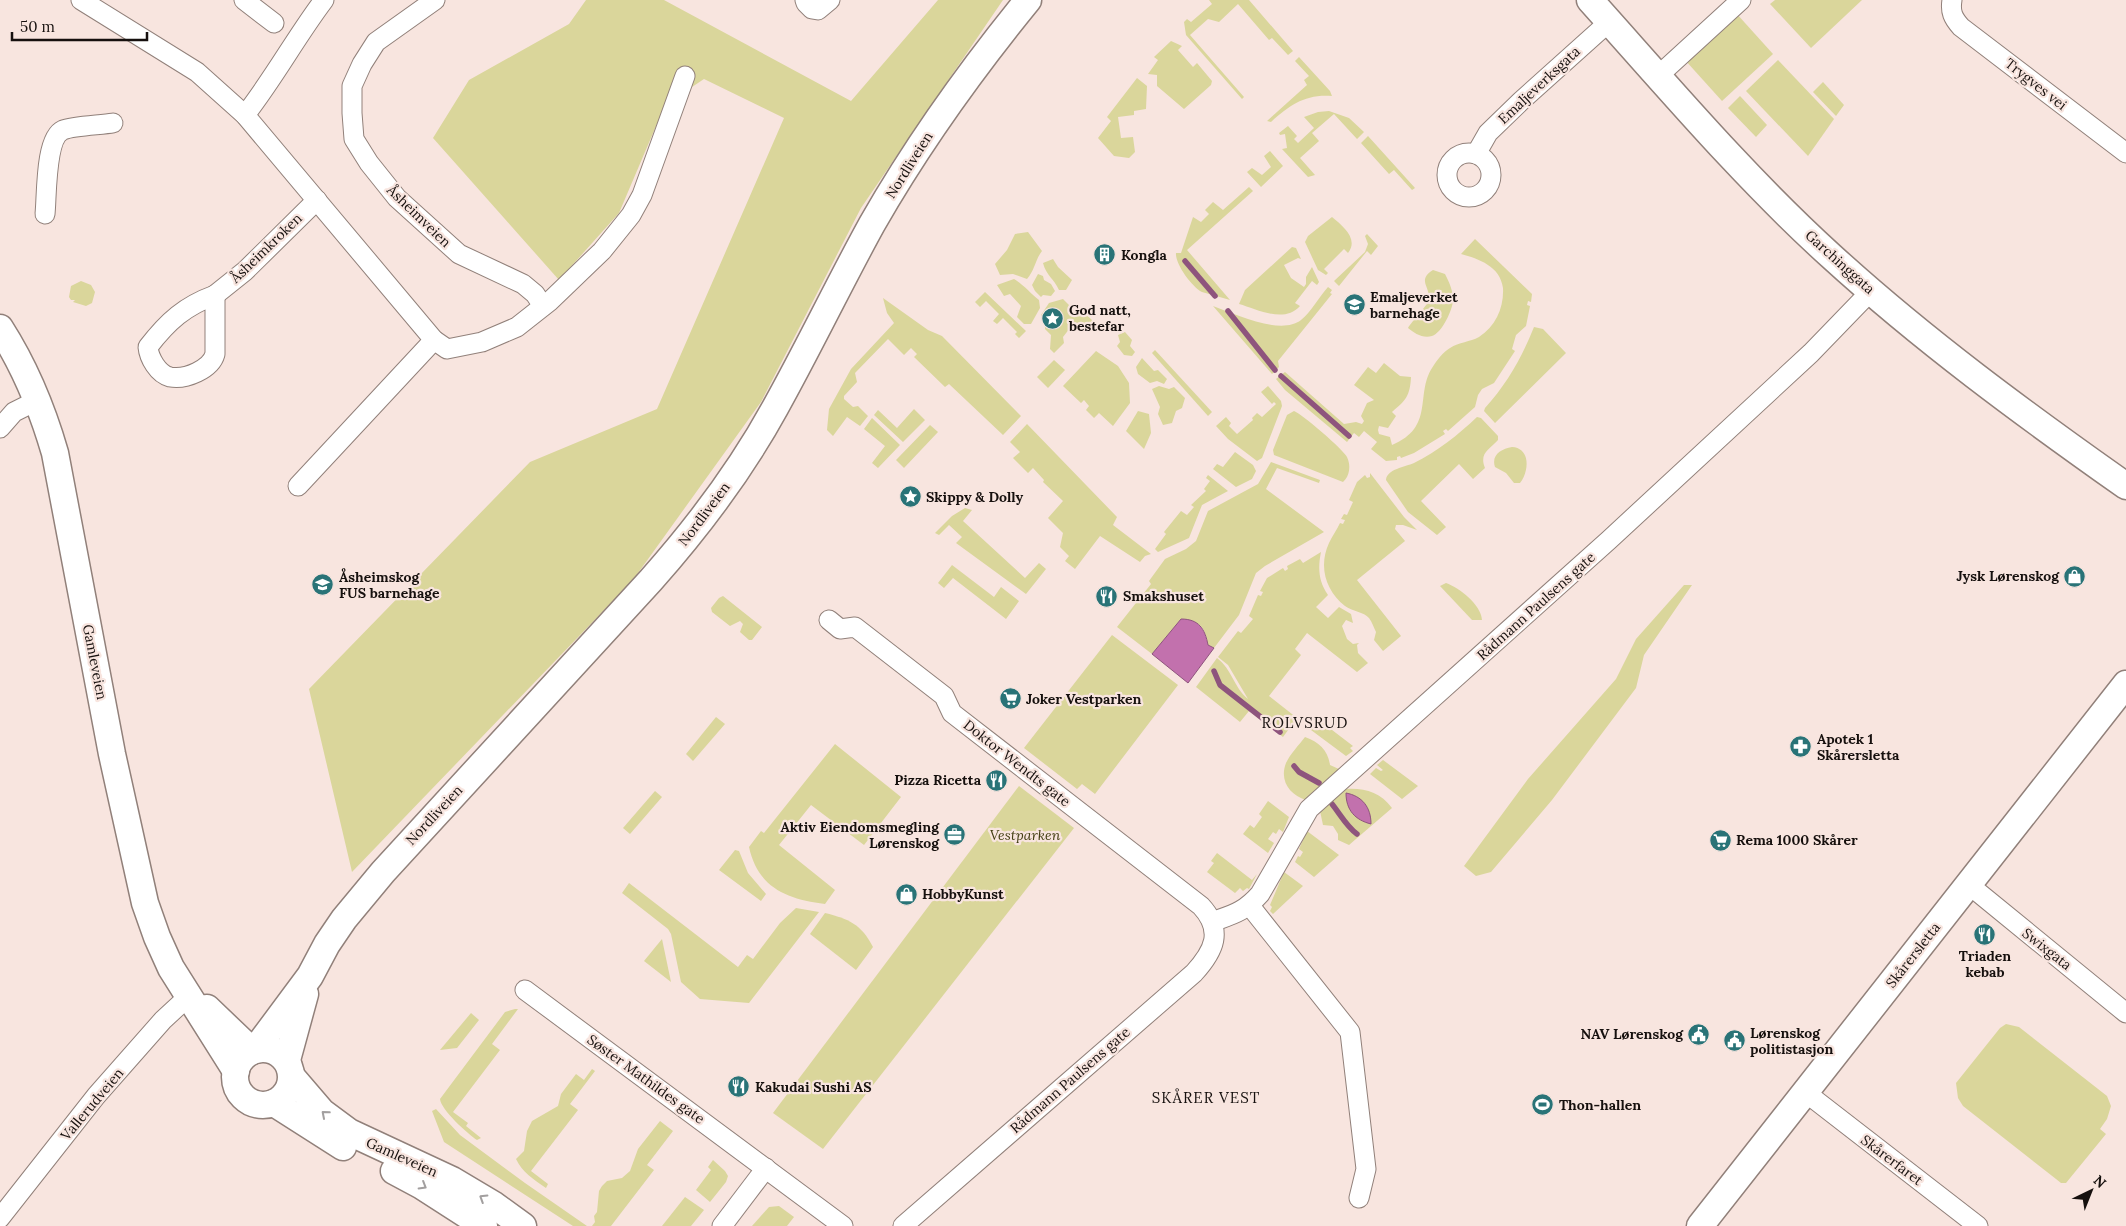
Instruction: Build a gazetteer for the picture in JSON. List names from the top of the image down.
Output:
{
  "streets": {
    "main road": [
      "Nordliveien",
      "Garchinggata",
      "Gamleveien",
      "Skårersletta"
    ],
    "street": [
      "Trygves vei",
      "Emaljeverksgata",
      "Åsheimveien",
      "Åsheimkroken",
      "Rådmann Paulsens gate",
      "Doktor Wendts gate",
      "Swixgata",
      "Søster Mathildes gate",
      "Vallerudveien",
      "Skårerfaret"
    ]
  },
  "crossings": [
    ["Emaljeverksgata", "Garchinggata"],
    ["Nordliveien", "Gamleveien"],
    ["Garchinggata", "Rådmann Paulsens gate"],
    ["Rådmann Paulsens gate", "Doktor Wendts gate"],
    ["Gamleveien", "Vallerudveien"],
    ["Swixgata", "Skårersletta"],
    ["Skårersletta", "Skårerfaret"]
  ],
  "districts": ["ROLVSRUD", "SKÅRER VEST"],
  "parks": ["Vestparken"],
  "places": {
    "building": ["Kongla"],
    "school or university": ["Emaljeverket barnehage", "Åsheimskog FUS barnehage"],
    "place": ["God natt, bestefar", "Skippy & Dolly"],
    "shop": ["Jysk Lørenskog", "HobbyKunst"],
    "restaurant": [
      "Smakshuset",
      "Pizza Ricetta",
      "Triaden kebab",
      "Kakudai Sushi AS"
    ],
    "supermarket": ["Joker Vestparken", "Rema 1000 Skårer"],
    "pharmacy": ["Apotek 1 Skårersletta"],
    "office": ["Aktiv Eiendomsmegling Lørenskog"],
    "public building": ["NAV Lørenskog", "Lørenskog politistasjon"],
    "sports": ["Thon-hallen"]
  },
  "scale_bar": "50 m",
  "north": "top right"
}
